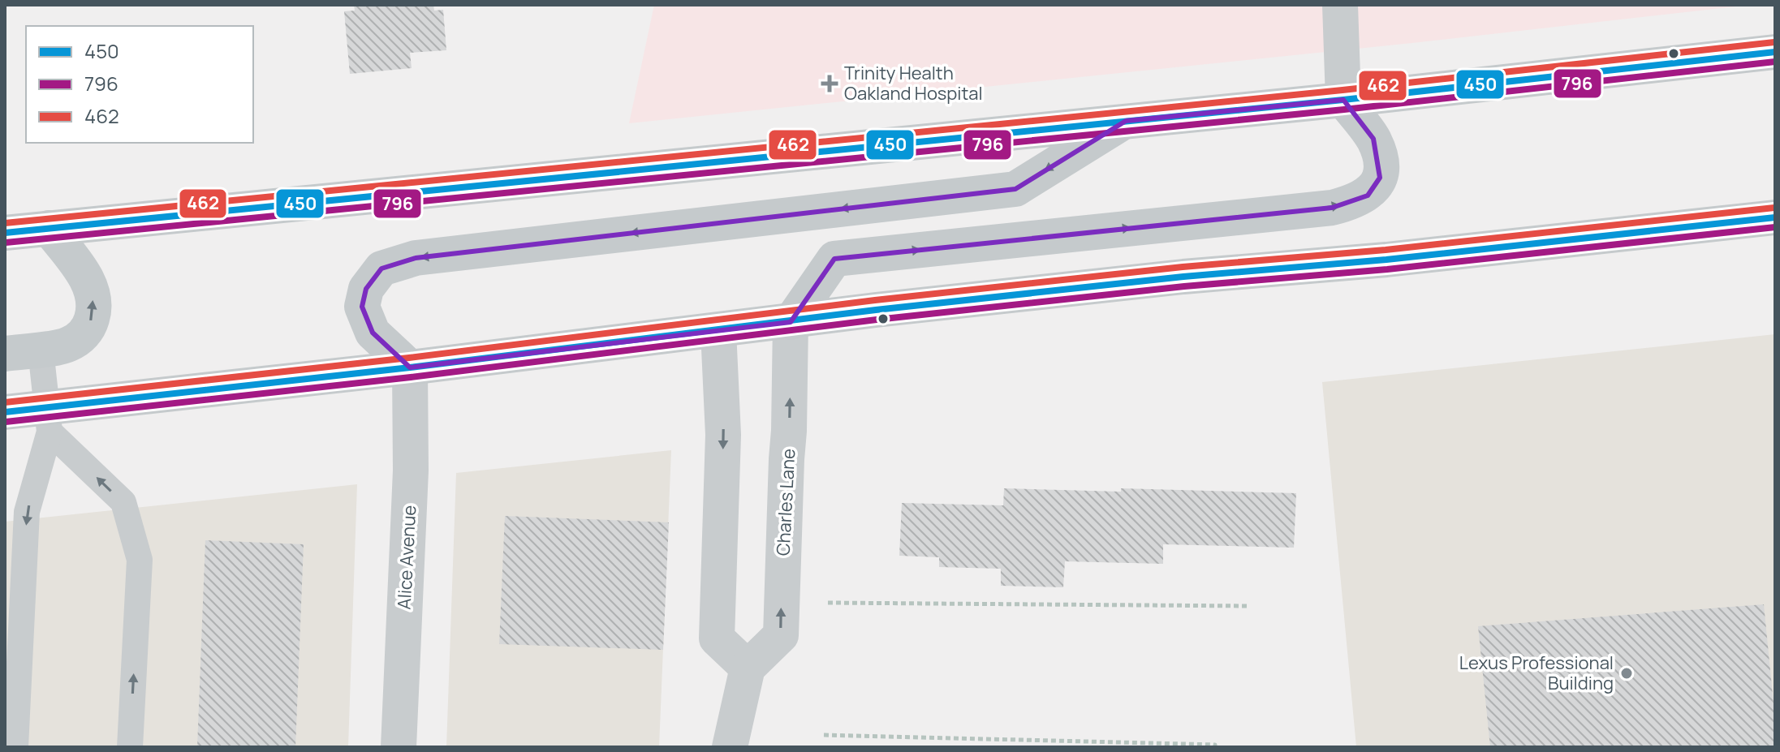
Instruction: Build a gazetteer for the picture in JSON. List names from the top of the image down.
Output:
{
  "streets": {
    "street": ["Charles Lane", "Alice Avenue"]
  },
  "places": {
    "health": ["Trinity Health Oakland Hospital"],
    "other": ["Lexus Professional Building"]
  },
  "lines": ["transit line 462", "transit line 450", "transit line 796"],
  "legend": ["450", "796", "462"]
}
